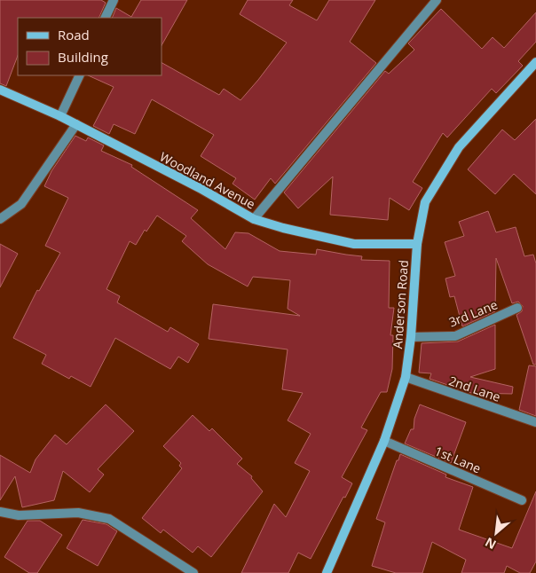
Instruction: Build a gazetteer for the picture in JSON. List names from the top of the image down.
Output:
{
  "streets": {
    "main road": ["Woodland Avenue", "Anderson Road"],
    "street": ["3rd Lane", "2nd Lane", "1st Lane"]
  },
  "crossings": [
    ["Woodland Avenue", "Anderson Road"],
    ["Anderson Road", "3rd Lane"],
    ["Anderson Road", "2nd Lane"],
    ["Anderson Road", "1st Lane"]
  ],
  "legend": ["Road", "Building"],
  "north": "bottom left"
}
